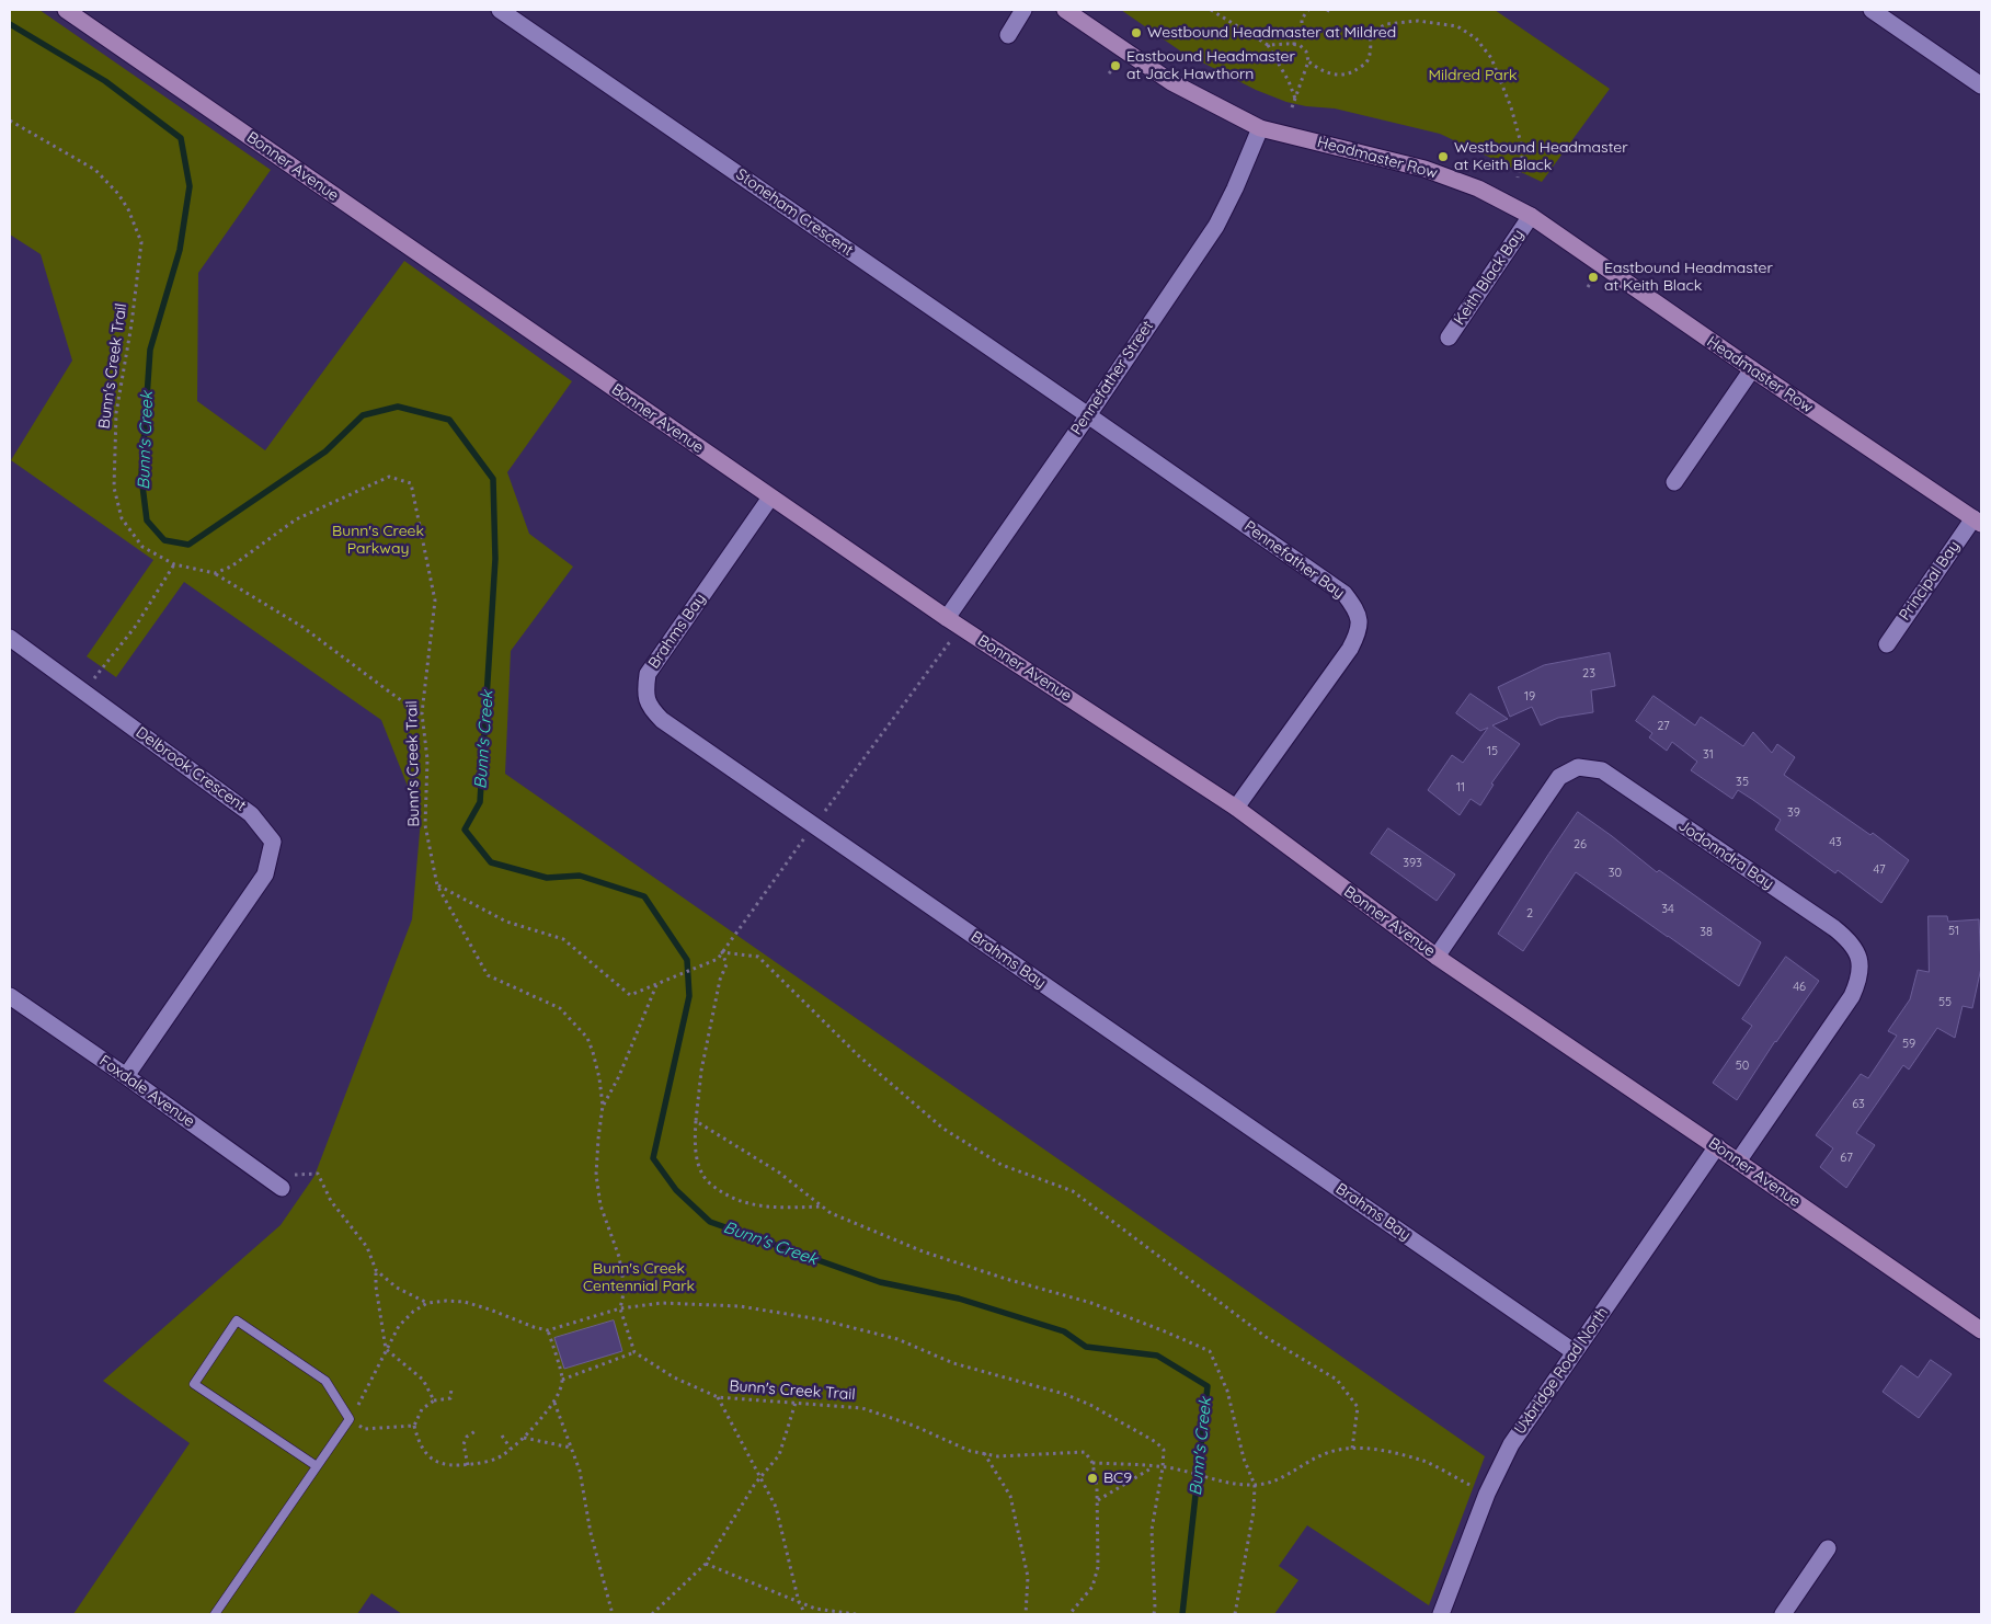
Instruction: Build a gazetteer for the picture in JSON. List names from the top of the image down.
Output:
{
  "streets": {
    "street": [
      "Headmaster Row",
      "Bonner Avenue",
      "Stoneham Crescent",
      "Keith Black Bay",
      "Pennefather Street",
      "Pennefather Bay",
      "Principal Bay",
      "Brahms Bay",
      "Delbrook Crescent",
      "Jodonndra Bay",
      "Foxdale Avenue",
      "Uxbridge Road North"
    ],
    "path": ["Bunn's Creek Trail"]
  },
  "crossings": [
    ["Headmaster Row", "Keith Black Bay"],
    ["Headmaster Row", "Pennefather Street"],
    ["Headmaster Row", "Principal Bay"],
    ["Bonner Avenue", "Pennefather Street"],
    ["Bonner Avenue", "Pennefather Bay"],
    ["Bonner Avenue", "Brahms Bay"],
    ["Bonner Avenue", "Jodonndra Bay"],
    ["Bonner Avenue", "Uxbridge Road North"],
    ["Stoneham Crescent", "Pennefather Street"],
    ["Stoneham Crescent", "Pennefather Bay"],
    ["Pennefather Street", "Pennefather Bay"],
    ["Brahms Bay", "Uxbridge Road North"],
    ["Delbrook Crescent", "Foxdale Avenue"]
  ],
  "water": ["Bunn's Creek"],
  "parks": ["Mildred Park", "Bunn's Creek Parkway", "Bunn's Creek Centennial Park"],
  "places": [
    "Westbound Headmaster at Mildred",
    "Eastbound Headmaster at Jack Hawthorn",
    "Westbound Headmaster at Keith Black",
    "Eastbound Headmaster at Keith Black",
    "BC9"
  ],
  "house_numbers": [
    "23",
    "19",
    "27",
    "15",
    "31",
    "35",
    "11",
    "39",
    "43",
    "26",
    "393",
    "47",
    "30",
    "34",
    "2",
    "51",
    "38",
    "46",
    "55",
    "59",
    "50",
    "63",
    "67"
  ]
}
